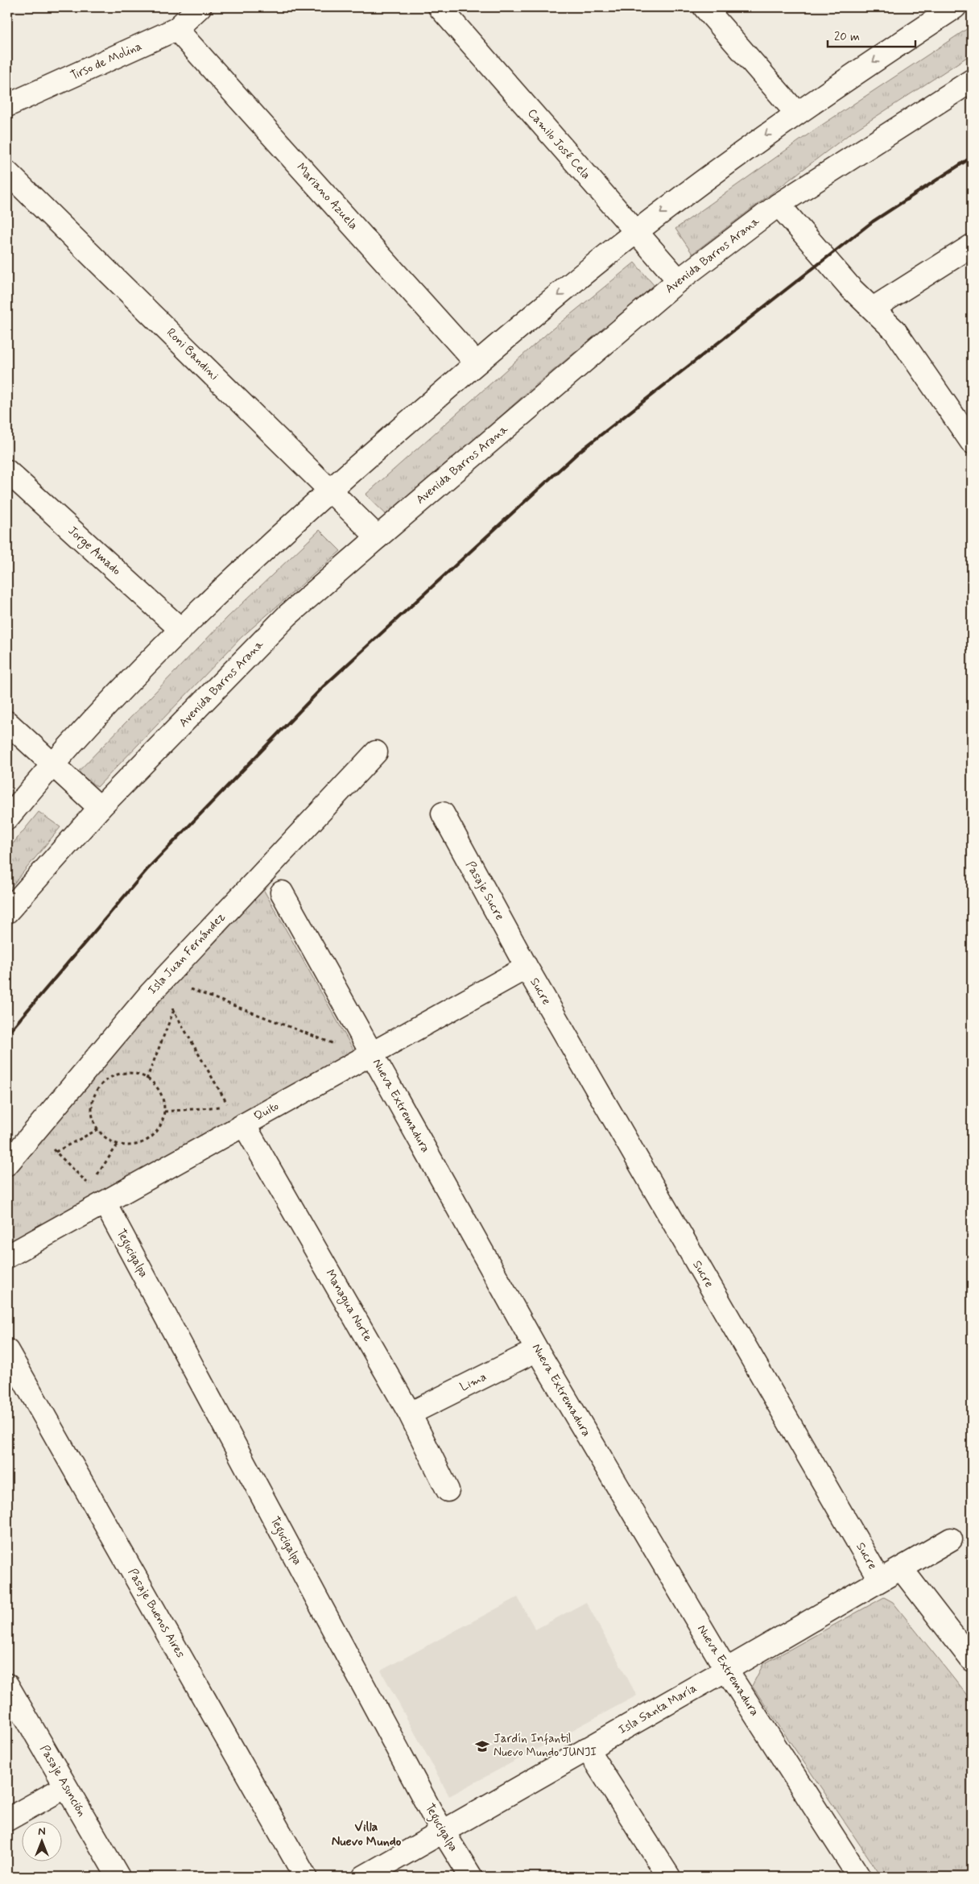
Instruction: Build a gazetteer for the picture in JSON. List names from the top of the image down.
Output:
{
  "streets": {
    "street": [
      "Tirso de Molina",
      "Camilo José Cela",
      "Mariano Azuela",
      "Avenida Barros Arana",
      "Roni Bandini",
      "Jorge Amado",
      "Pasaje Sucre",
      "Isla Juan Fernández",
      "Sucre",
      "Nueva Extremadura",
      "Quito",
      "Tegucigalpa",
      "Managua Norte",
      "Lima",
      "Pasaje Buenos Aires",
      "Isla Santa María",
      "Pasaje Asunción"
    ]
  },
  "crossings": [
    ["Tirso de Molina", "Mariano Azuela"],
    ["Camilo José Cela", "Avenida Barros Arana"],
    ["Avenida Barros Arana", "Roni Bandini"],
    ["Pasaje Sucre", "Sucre"],
    ["Pasaje Sucre", "Quito"],
    ["Sucre", "Quito"],
    ["Sucre", "Isla Santa María"],
    ["Nueva Extremadura", "Quito"],
    ["Nueva Extremadura", "Lima"],
    ["Nueva Extremadura", "Isla Santa María"],
    ["Quito", "Tegucigalpa"],
    ["Quito", "Managua Norte"],
    ["Tegucigalpa", "Isla Santa María"],
    ["Managua Norte", "Lima"]
  ],
  "districts": ["Villa Nuevo Mundo"],
  "places": {
    "school or university": ["Jardín Infantil Nuevo Mundo JUNJI"]
  },
  "scale_bar": "20 m",
  "north": "top"
}
